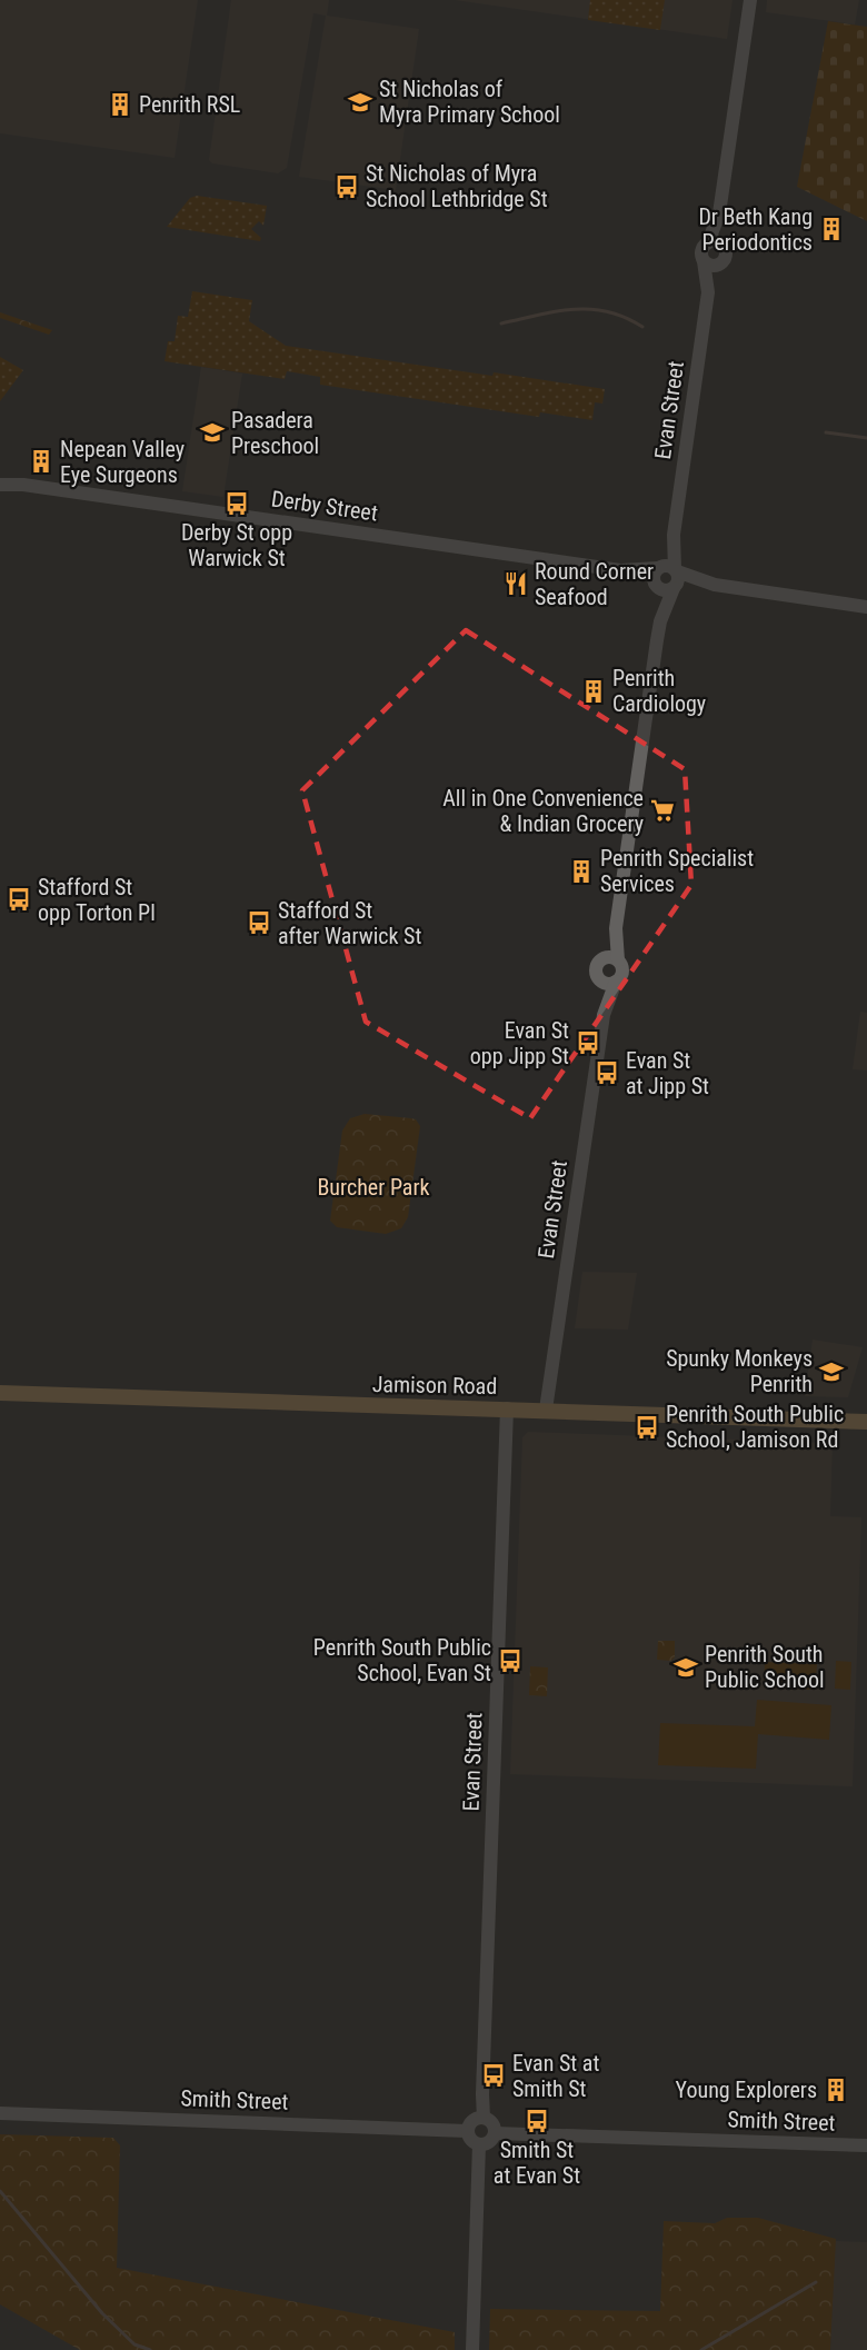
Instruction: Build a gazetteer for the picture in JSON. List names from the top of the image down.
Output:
{
  "streets": {
    "main road": ["Jamison Road"],
    "street": ["Evan Street", "Derby Street", "Smith Street"]
  },
  "crossings": [
    ["Evan Street", "Derby Street"],
    ["Evan Street", "Jamison Road"],
    ["Evan Street", "Smith Street"]
  ],
  "parks": ["Burcher Park"],
  "places": {
    "school or university": [
      "St Nicholas of Myra Primary School",
      "Pasadera Preschool",
      "Spunky Monkeys Penrith",
      "Penrith South Public School"
    ],
    "building": [
      "Penrith RSL",
      "Dr Beth Kang Periodontics",
      "Nepean Valley Eye Surgeons",
      "Penrith Cardiology",
      "Penrith Specialist Services",
      "Young Explorers"
    ],
    "bus stop": [
      "St Nicholas of Myra School Lethbridge St",
      "Derby St opp Warwick St",
      "Stafford St opp Torton Pl",
      "Stafford St after Warwick St",
      "Evan St opp Jipp St",
      "Evan St at Jipp St",
      "Penrith South Public School, Jamison Rd",
      "Penrith South Public School, Evan St",
      "Evan St at Smith St",
      "Smith St at Evan St"
    ],
    "restaurant": ["Round Corner Seafood"],
    "supermarket": ["All in One Convenience & Indian Grocery"]
  }
}
